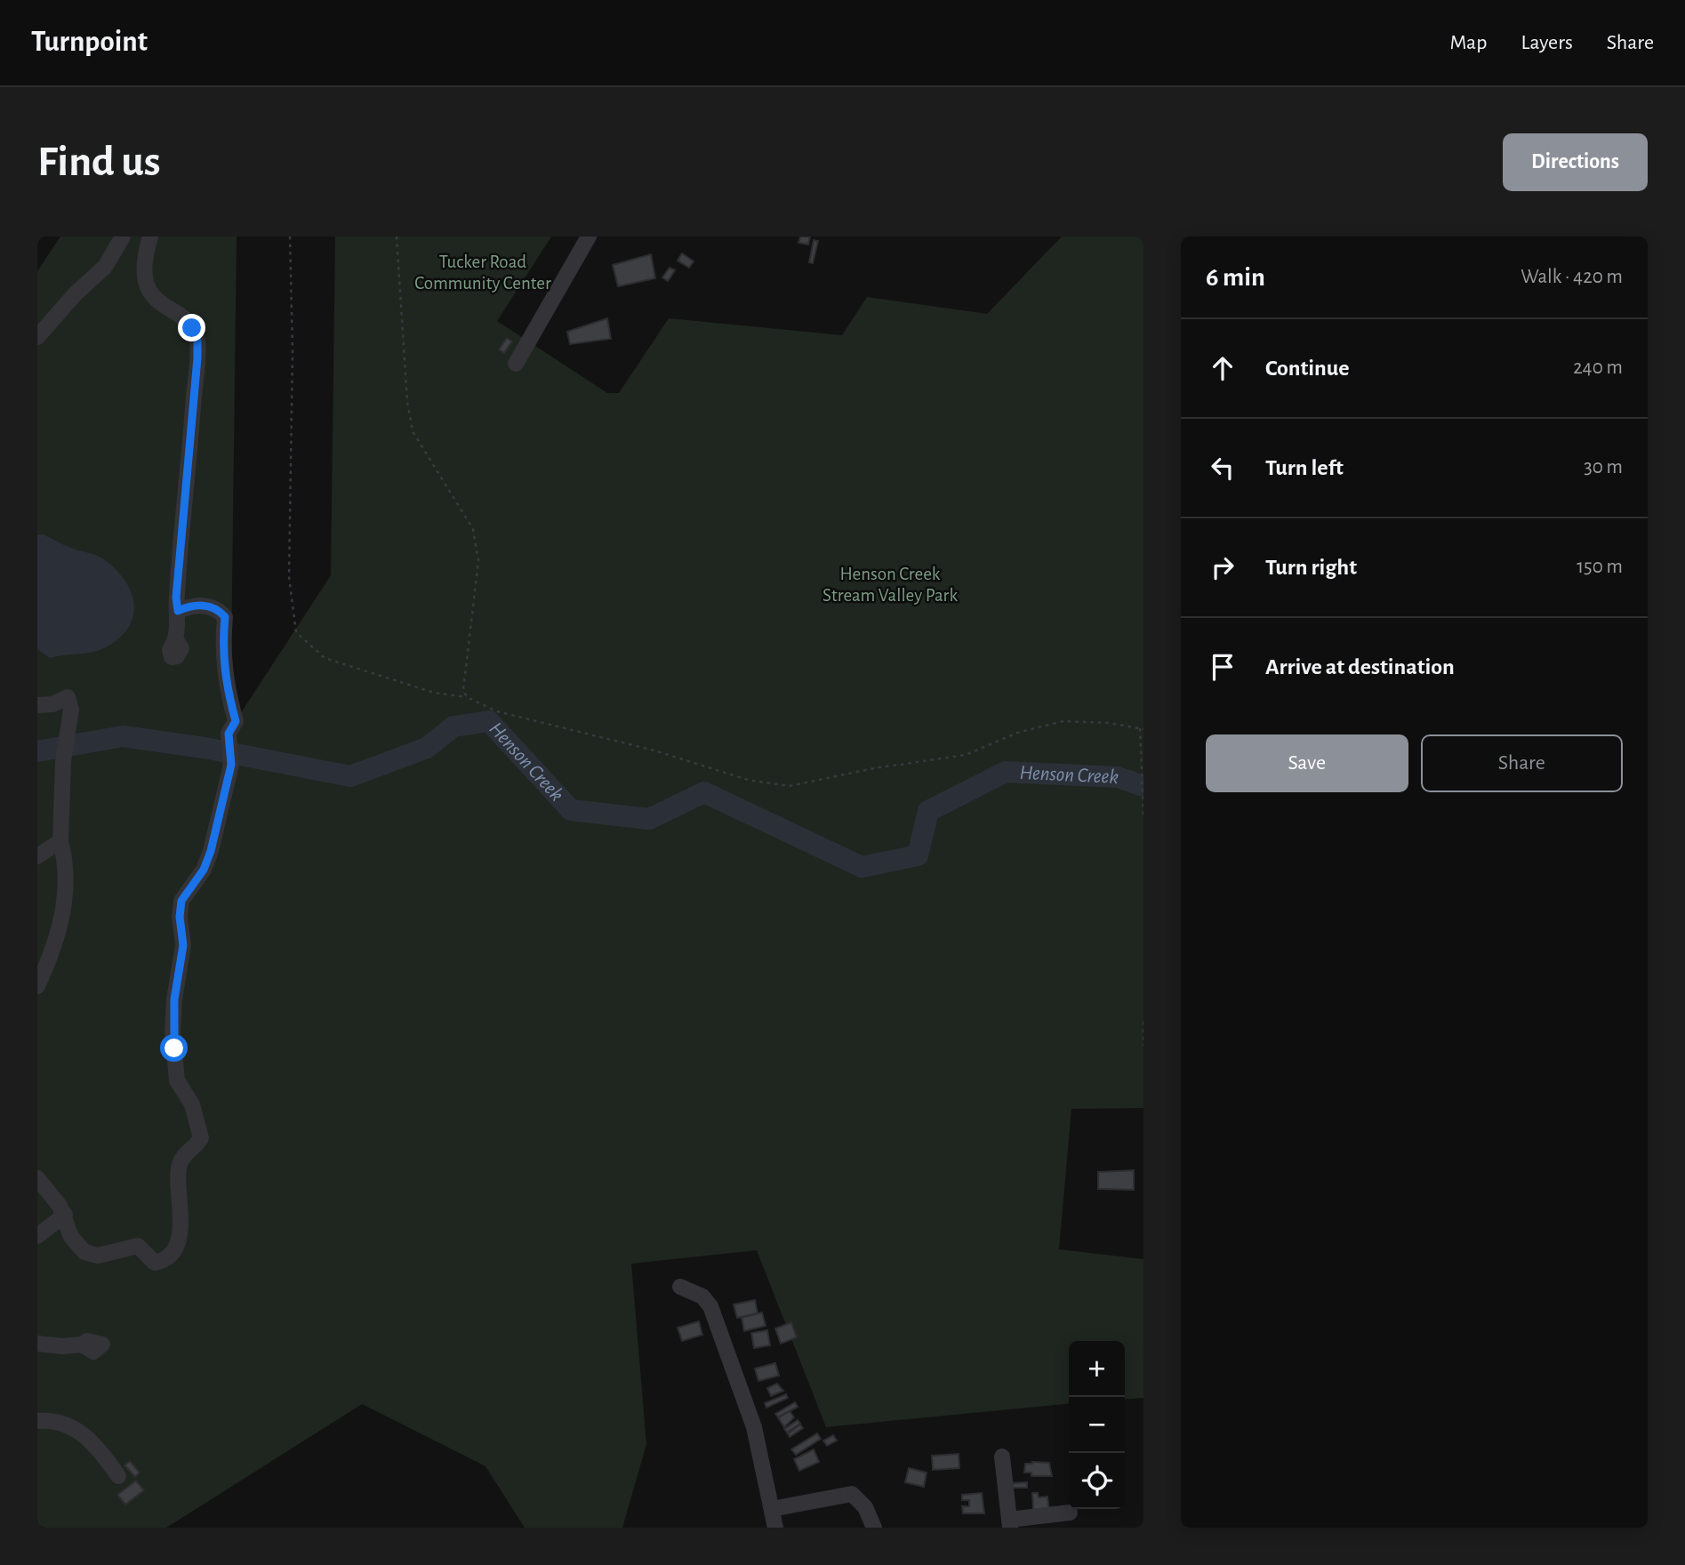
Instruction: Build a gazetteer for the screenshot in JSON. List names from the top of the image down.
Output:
{
  "water": ["Henson Creek"],
  "parks": ["Tucker Road Community Center", "Henson Creek Stream Valley Park"],
  "page": {
    "header": "Turnpoint",
    "nav": ["Map", "Layers", "Share"],
    "buttons": [
      "Directions",
      ["Save", "Share"]
    ],
    "title": "Find us",
    "heading": ["6 min", "Walk · 420 m"],
    "list": [
      ["Continue", "240 m"],
      ["Turn left", "30 m"],
      ["Turn right", "150 m"],
      "Arrive at destination"
    ],
    "map_buttons": ["+", "−"]
  }
}
